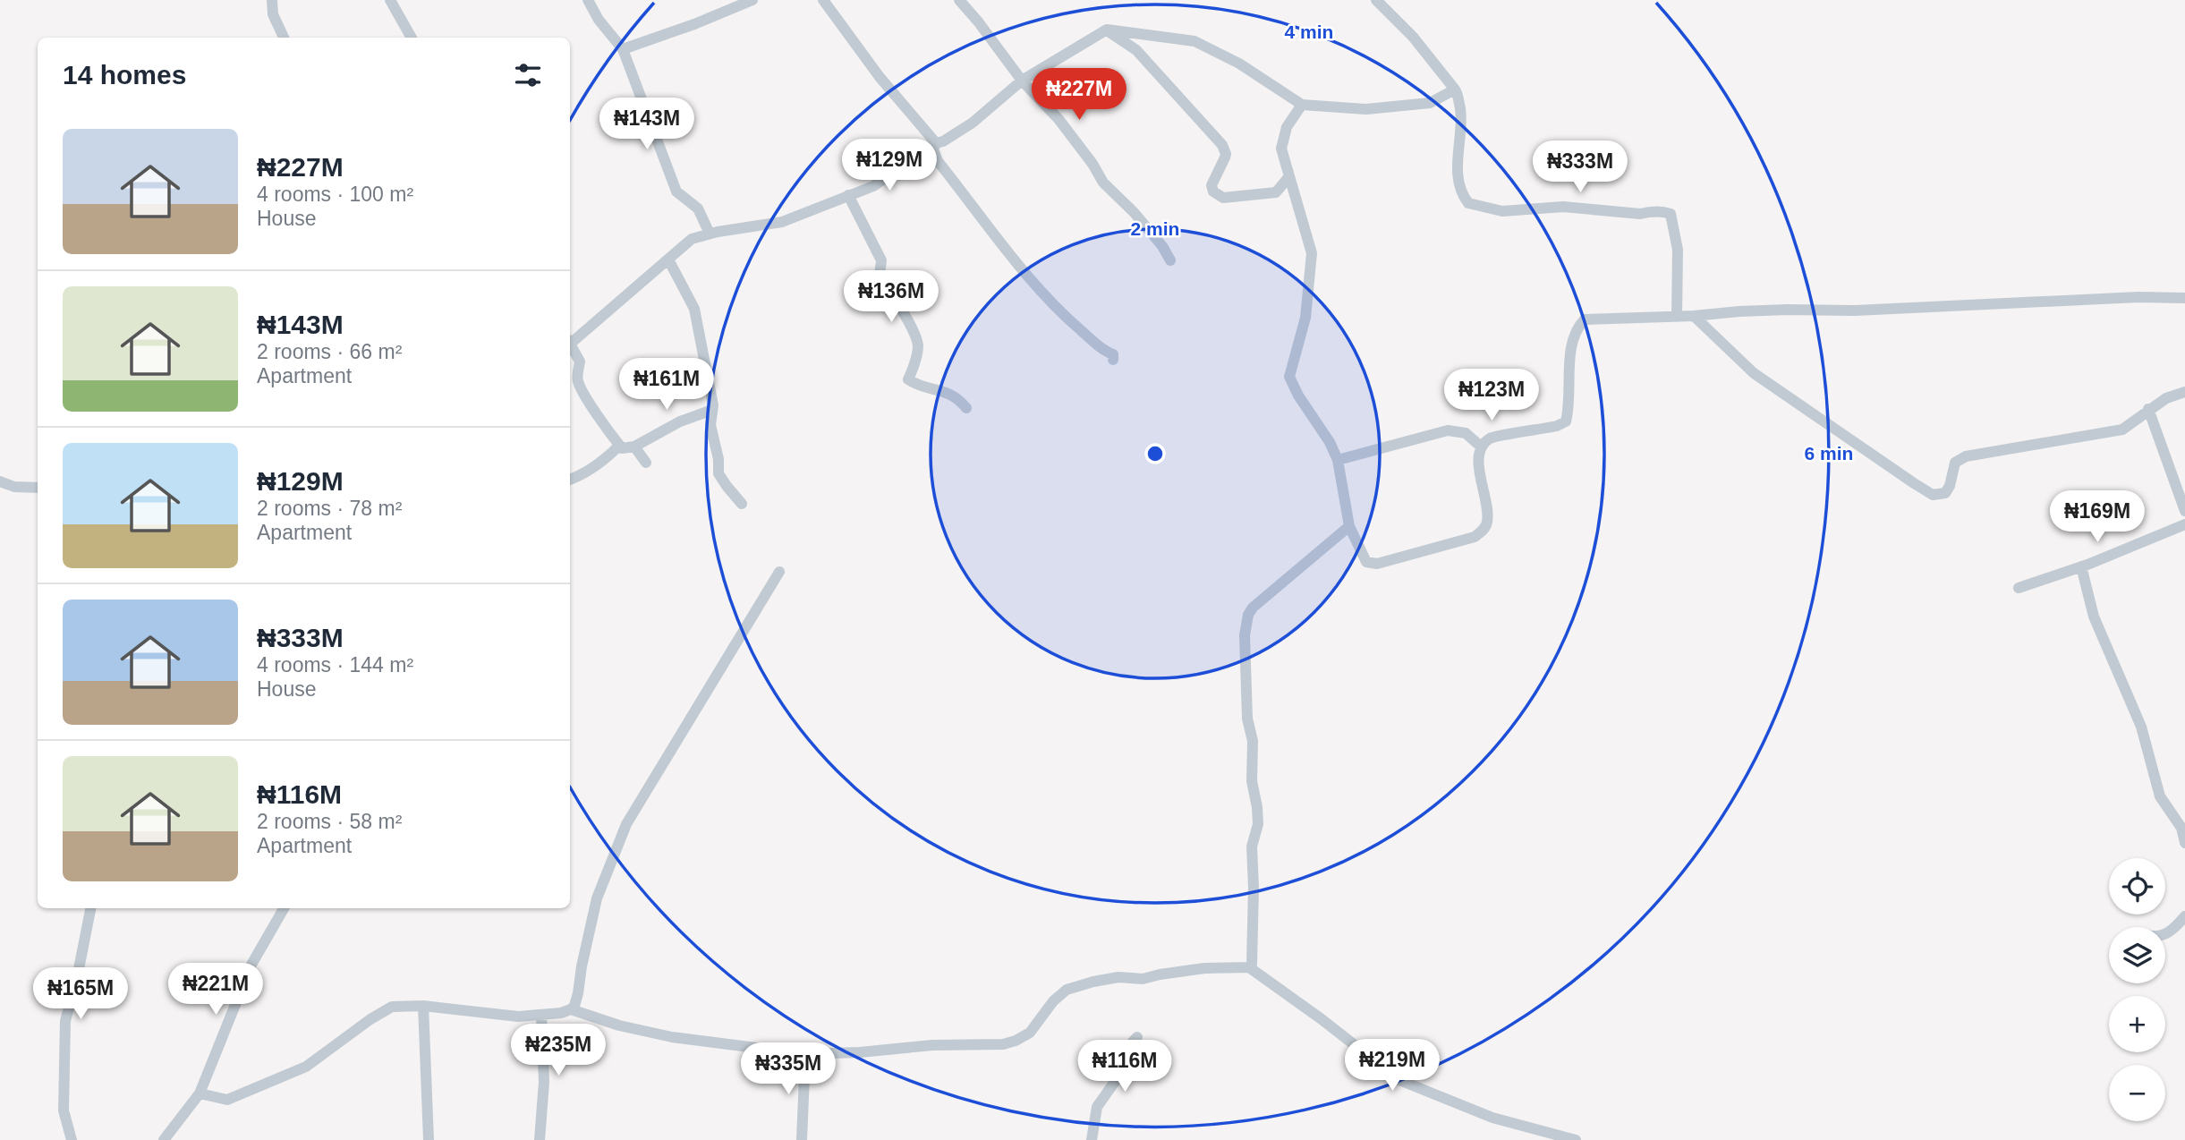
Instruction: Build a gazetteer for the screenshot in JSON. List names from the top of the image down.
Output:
{
  "page": {
    "heading": "14 homes",
    "price": [
      "₦227M",
      "₦143M",
      "₦129M",
      "₦333M",
      "₦136M",
      "₦161M",
      "₦123M",
      "₦169M",
      "₦221M",
      "₦165M",
      "₦235M",
      "₦219M",
      "₦116M",
      "₦335M"
    ],
    "list": [
      {
        "name": "₦227M",
        "note": "4 rooms · 100 m² · House"
      },
      {
        "name": "₦143M",
        "note": "2 rooms · 66 m² · Apartment"
      },
      {
        "name": "₦129M",
        "note": "2 rooms · 78 m² · Apartment"
      },
      {
        "name": "₦333M",
        "note": "4 rooms · 144 m² · House"
      },
      {
        "name": "₦116M",
        "note": "2 rooms · 58 m² · Apartment"
      }
    ],
    "map_buttons": ["+", "−"]
  },
  "rings": ["4 min", "2 min", "6 min"]
}
